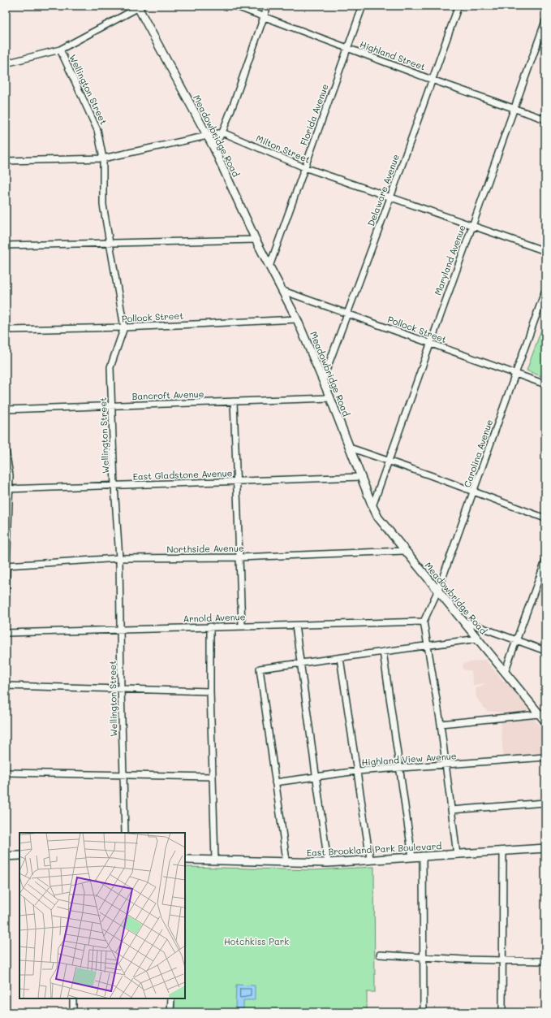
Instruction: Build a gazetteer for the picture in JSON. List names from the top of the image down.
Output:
{
  "streets": {
    "main road": ["Meadowbridge Road", "East Brookland Park Boulevard"],
    "street": [
      "Highland Street",
      "Wellington Street",
      "Florida Avenue",
      "Milton Street",
      "Delaware Avenue",
      "Maryland Avenue",
      "Pollock Street",
      "Bancroft Avenue",
      "Carolina Avenue",
      "East Gladstone Avenue",
      "Northside Avenue",
      "Arnold Avenue",
      "Highland View Avenue"
    ]
  },
  "crossings": [
    ["Highland Street", "Florida Avenue"],
    ["Highland Street", "Delaware Avenue"],
    ["Highland Street", "Maryland Avenue"],
    ["Wellington Street", "Pollock Street"],
    ["Wellington Street", "Bancroft Avenue"],
    ["Wellington Street", "East Gladstone Avenue"],
    ["Wellington Street", "Northside Avenue"],
    ["Wellington Street", "Arnold Avenue"],
    ["Florida Avenue", "Meadowbridge Road"],
    ["Florida Avenue", "Milton Street"],
    ["Meadowbridge Road", "Delaware Avenue"],
    ["Meadowbridge Road", "Maryland Avenue"],
    ["Meadowbridge Road", "Pollock Street"],
    ["Meadowbridge Road", "Bancroft Avenue"],
    ["Meadowbridge Road", "Carolina Avenue"],
    ["Meadowbridge Road", "East Gladstone Avenue"],
    ["Meadowbridge Road", "Northside Avenue"],
    ["Milton Street", "Delaware Avenue"],
    ["Milton Street", "Maryland Avenue"],
    ["Delaware Avenue", "Pollock Street"],
    ["Maryland Avenue", "Pollock Street"],
    ["Pollock Street", "Carolina Avenue"],
    ["Carolina Avenue", "Arnold Avenue"]
  ],
  "parks": ["Hotchkiss Park"]
}
